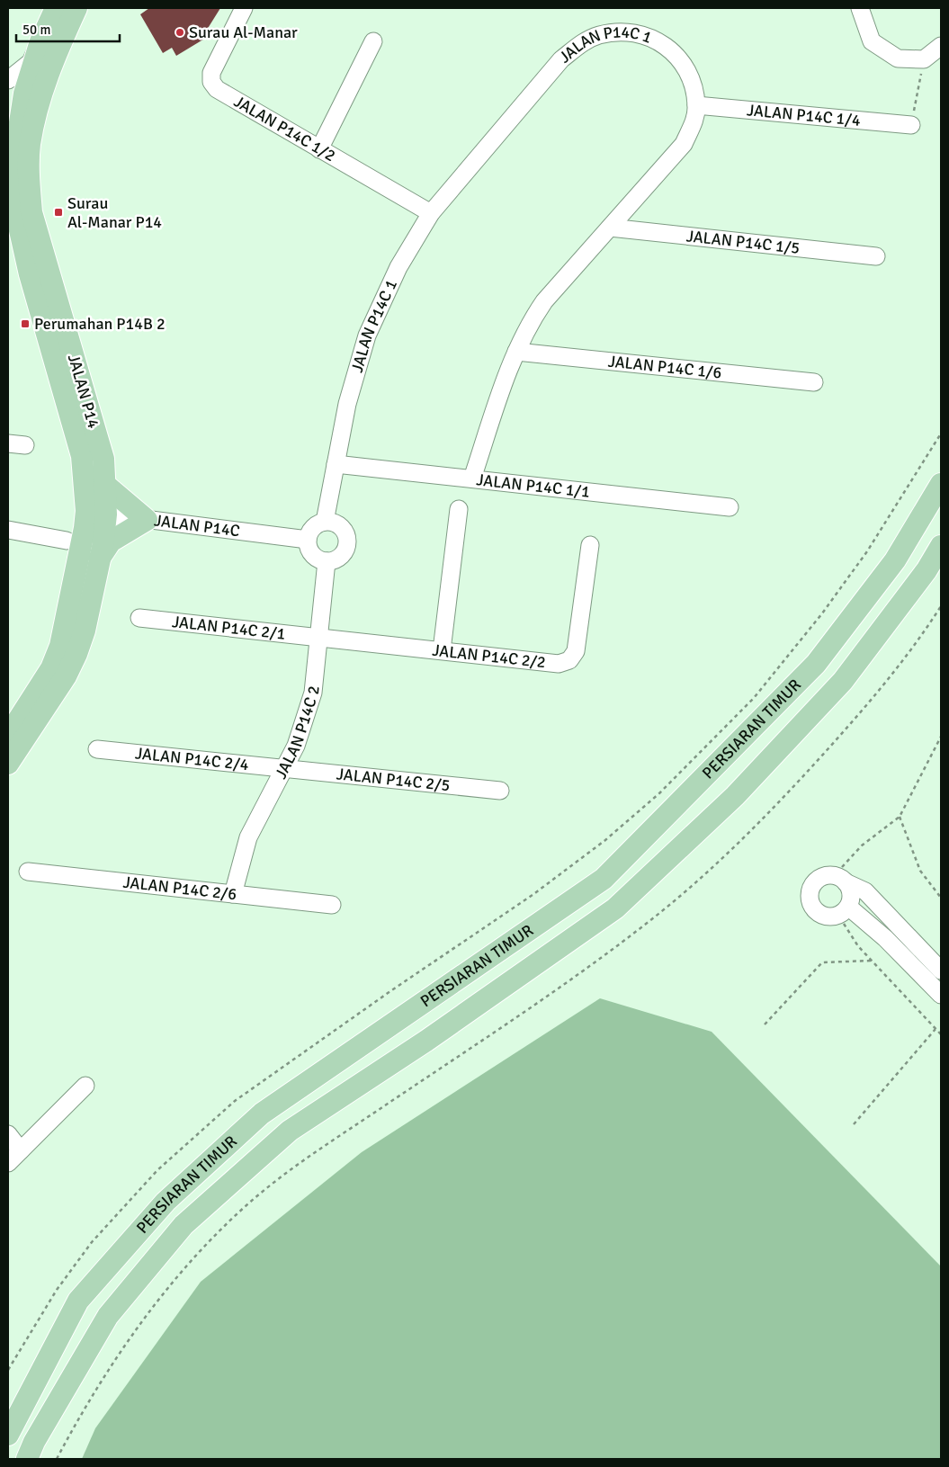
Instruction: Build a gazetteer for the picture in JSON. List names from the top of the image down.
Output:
{
  "streets": {
    "main road": ["JALAN P14", "PERSIARAN TIMUR"],
    "street": [
      "JALAN P14C 1",
      "JALAN P14C 1/4",
      "JALAN P14C 1/2",
      "JALAN P14C 1/5",
      "JALAN P14C 1/6",
      "JALAN P14C 1/1",
      "JALAN P14C",
      "JALAN P14C 2/1",
      "JALAN P14C 2/2",
      "JALAN P14C 2",
      "JALAN P14C 2/4",
      "JALAN P14C 2/5",
      "JALAN P14C 2/6"
    ]
  },
  "crossings": [
    ["JALAN P14C 1", "JALAN P14C 1/4"],
    ["JALAN P14C 1", "JALAN P14C 1/2"],
    ["JALAN P14C 1", "JALAN P14C 1/5"],
    ["JALAN P14C 1", "JALAN P14C 1/6"],
    ["JALAN P14C 1", "JALAN P14C 1/1"],
    ["JALAN P14C 1", "JALAN P14C"],
    ["JALAN P14C 1", "JALAN P14C 2"],
    ["JALAN P14", "JALAN P14C"],
    ["JALAN P14C", "JALAN P14C 2"],
    ["JALAN P14C 2/1", "JALAN P14C 2/2"],
    ["JALAN P14C 2/1", "JALAN P14C 2"],
    ["JALAN P14C 2/2", "JALAN P14C 2"],
    ["JALAN P14C 2", "JALAN P14C 2/4"],
    ["JALAN P14C 2", "JALAN P14C 2/5"],
    ["JALAN P14C 2", "JALAN P14C 2/6"],
    ["JALAN P14C 2/4", "JALAN P14C 2/5"]
  ],
  "places": {
    "other": ["Surau Al-Manar"],
    "transit": ["Surau Al-Manar P14", "Perumahan P14B 2"]
  },
  "scale_bar": "50 m"
}
